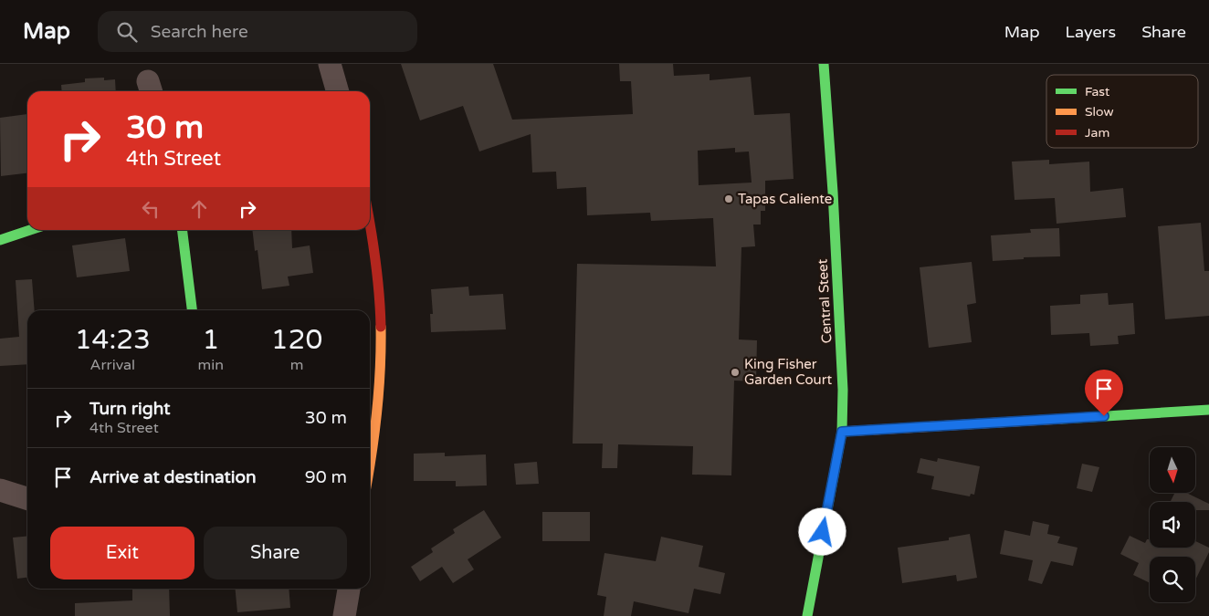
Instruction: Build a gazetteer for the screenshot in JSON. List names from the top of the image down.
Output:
{
  "streets": {
    "street": ["Central Steet"]
  },
  "places": ["Tapas Caliente", "King Fisher Garden Court"],
  "legend": ["Fast", "Slow", "Jam"],
  "north": "bottom",
  "page": {
    "header": "Map",
    "search": "Search here",
    "nav": ["Map", "Layers", "Share"],
    "turn": ["30 m", "4th Street"],
    "eta": [
      "14:23",
      "Arrival",
      "1",
      "min",
      "120",
      "m"
    ],
    "list": [
      {
        "name": "Turn right",
        "note": "4th Street",
        "value": "30 m"
      },
      {
        "name": "Arrive at destination",
        "value": "90 m"
      }
    ],
    "buttons": ["Exit", "Share"]
  }
}
